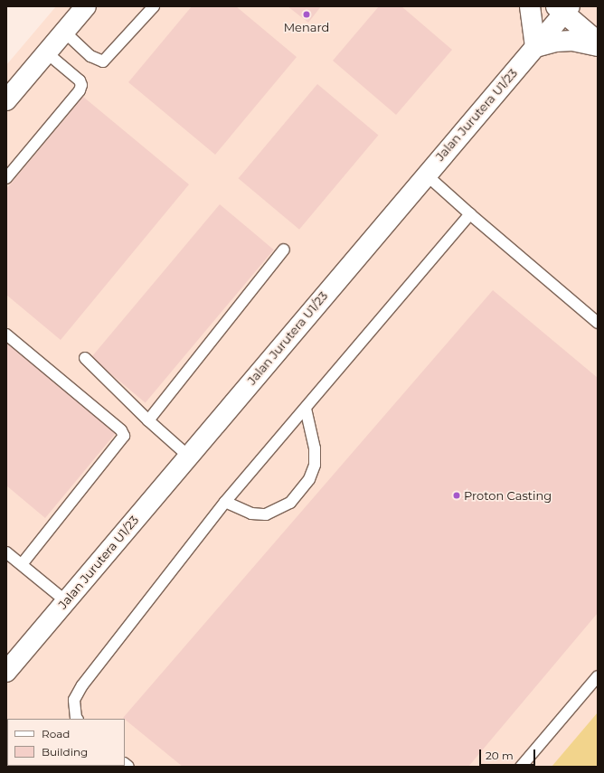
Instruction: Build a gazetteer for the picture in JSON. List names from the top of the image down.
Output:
{
  "streets": {
    "street": ["Jalan Jurutera U1/23"]
  },
  "places": ["Menard", "Proton Casting"],
  "legend": ["Road", "Building"],
  "scale_bar": "20 m"
}
